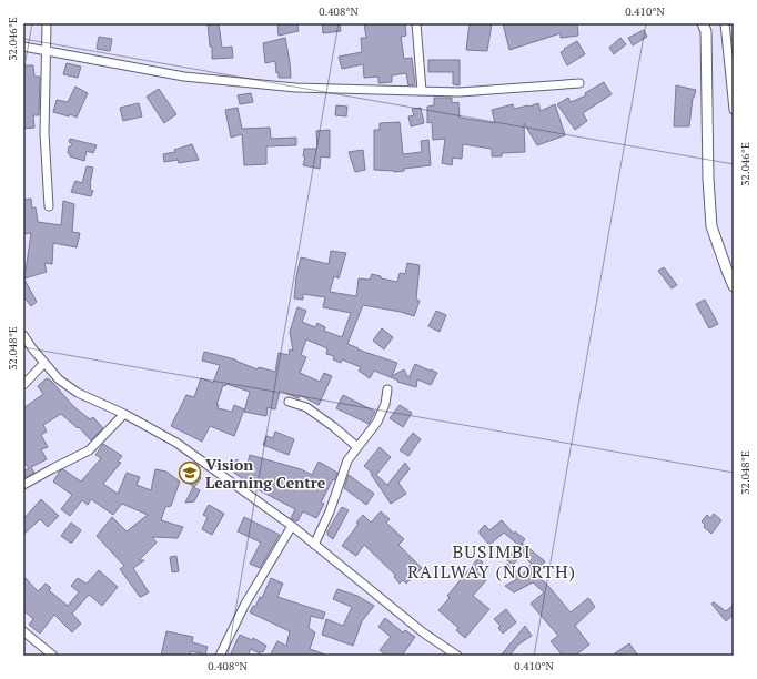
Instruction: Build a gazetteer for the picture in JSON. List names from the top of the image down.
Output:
{
  "districts": ["BUSIMBI RAILWAY (NORTH)"],
  "places": {
    "school or university": ["Vision Learning Centre"]
  },
  "coordinates": [
    "0.408°N",
    "0.410°N",
    "32.046°E",
    "32.048°E"
  ]
}
